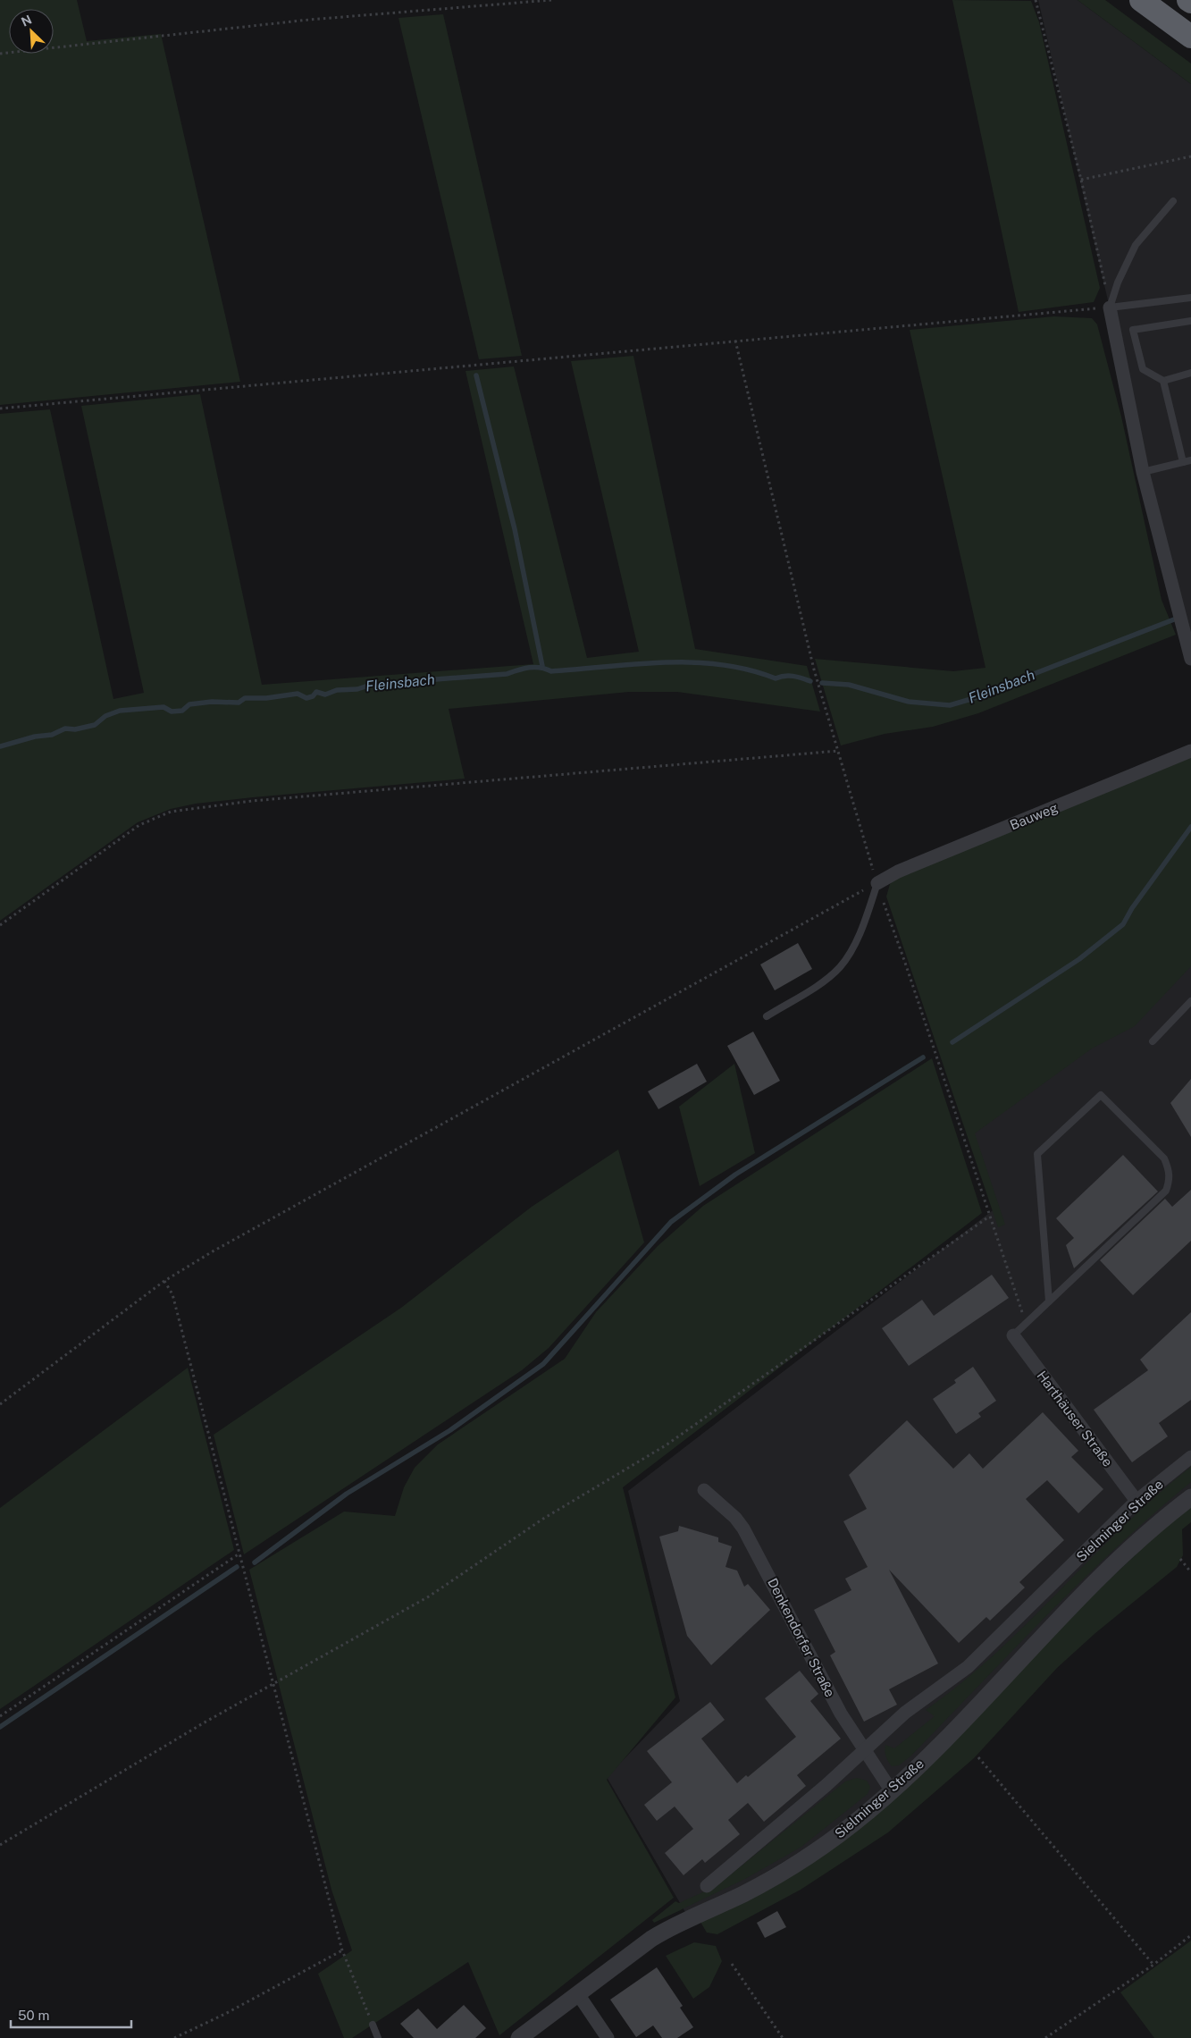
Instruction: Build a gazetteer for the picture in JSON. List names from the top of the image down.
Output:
{
  "streets": {
    "street": [
      "Bauweg",
      "Harthäuser Straße",
      "Sielminger Straße",
      "Denkendorfer Straße"
    ]
  },
  "crossings": [
    ["Harthäuser Straße", "Sielminger Straße"],
    ["Sielminger Straße", "Denkendorfer Straße"]
  ],
  "water": ["Fleinsbach"],
  "scale_bar": "50 m",
  "north": "top left"
}
